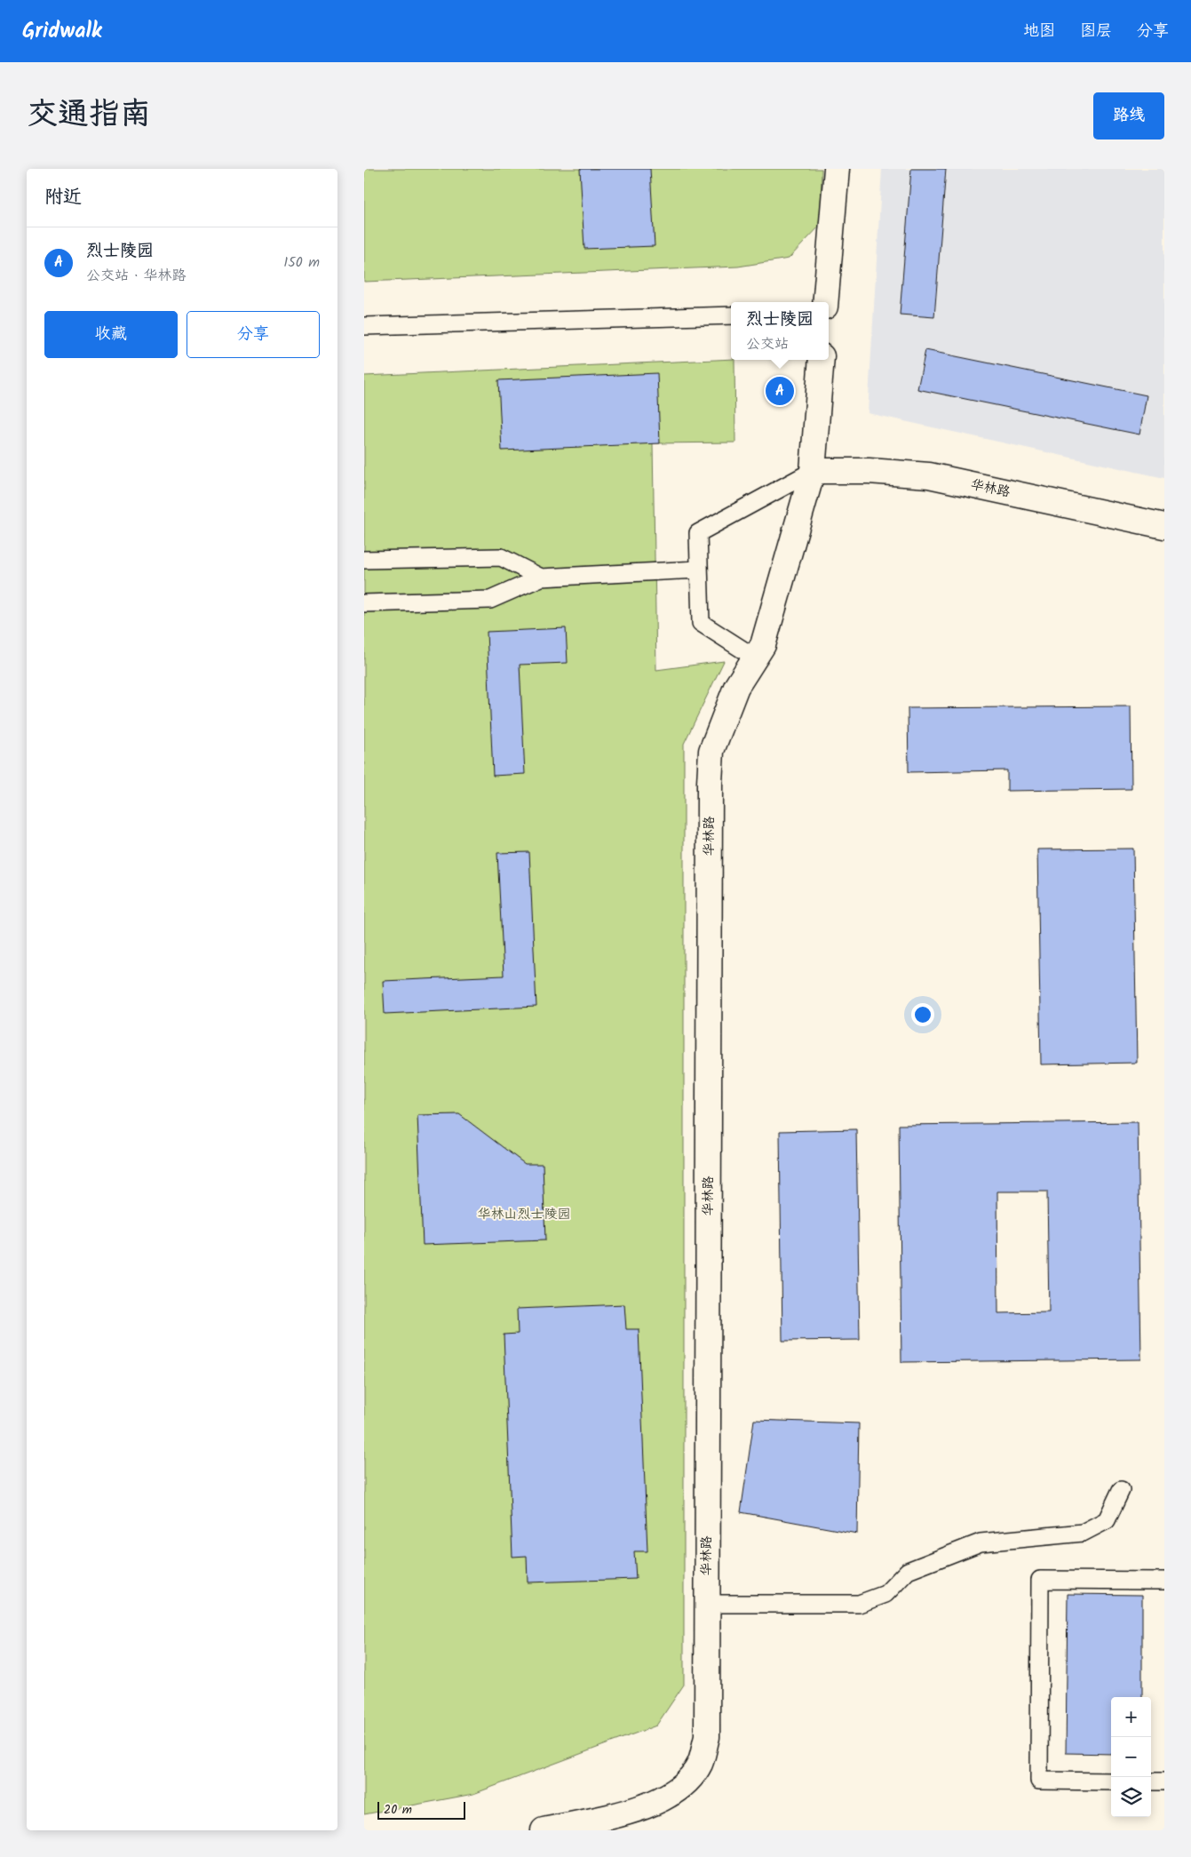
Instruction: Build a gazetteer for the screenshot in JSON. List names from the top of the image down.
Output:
{
  "streets": {
    "street": ["华林路"]
  },
  "parks": ["华林山烈士陵园"],
  "scale_bar": "20 m",
  "page": {
    "header": "Gridwalk",
    "nav": ["地图", "图层", "分享"],
    "title": "交通指南",
    "buttons": [
      "路线",
      ["收藏", "分享"]
    ],
    "heading": "附近",
    "list": [
      {
        "mark": "A",
        "name": "烈士陵园",
        "note": "公交站 · 华林路",
        "value": "150 m"
      }
    ],
    "popup": ["烈士陵园", "公交站"],
    "pins": "A",
    "map_buttons": ["+", "−"],
    "scale": "20 m"
  }
}
